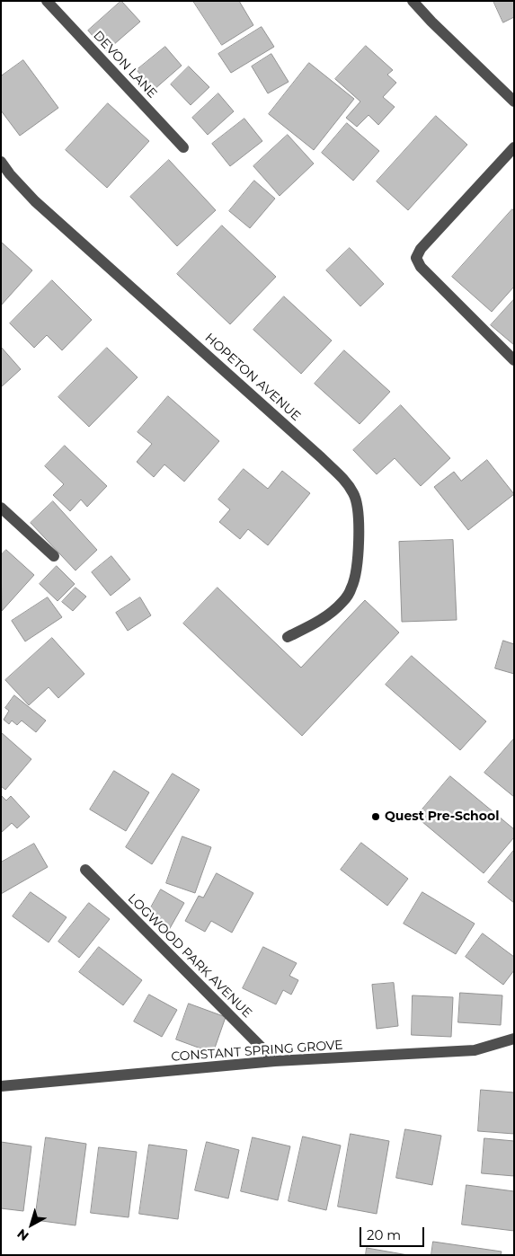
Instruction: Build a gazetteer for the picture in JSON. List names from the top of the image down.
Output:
{
  "streets": {
    "street": [
      "DEVON LANE",
      "HOPETON AVENUE",
      "LOGWOOD PARK AVENUE",
      "CONSTANT SPRING GROVE"
    ]
  },
  "crossings": [
    ["LOGWOOD PARK AVENUE", "CONSTANT SPRING GROVE"]
  ],
  "places": ["Quest Pre-School"],
  "scale_bar": "20 m",
  "north": "bottom left"
}
